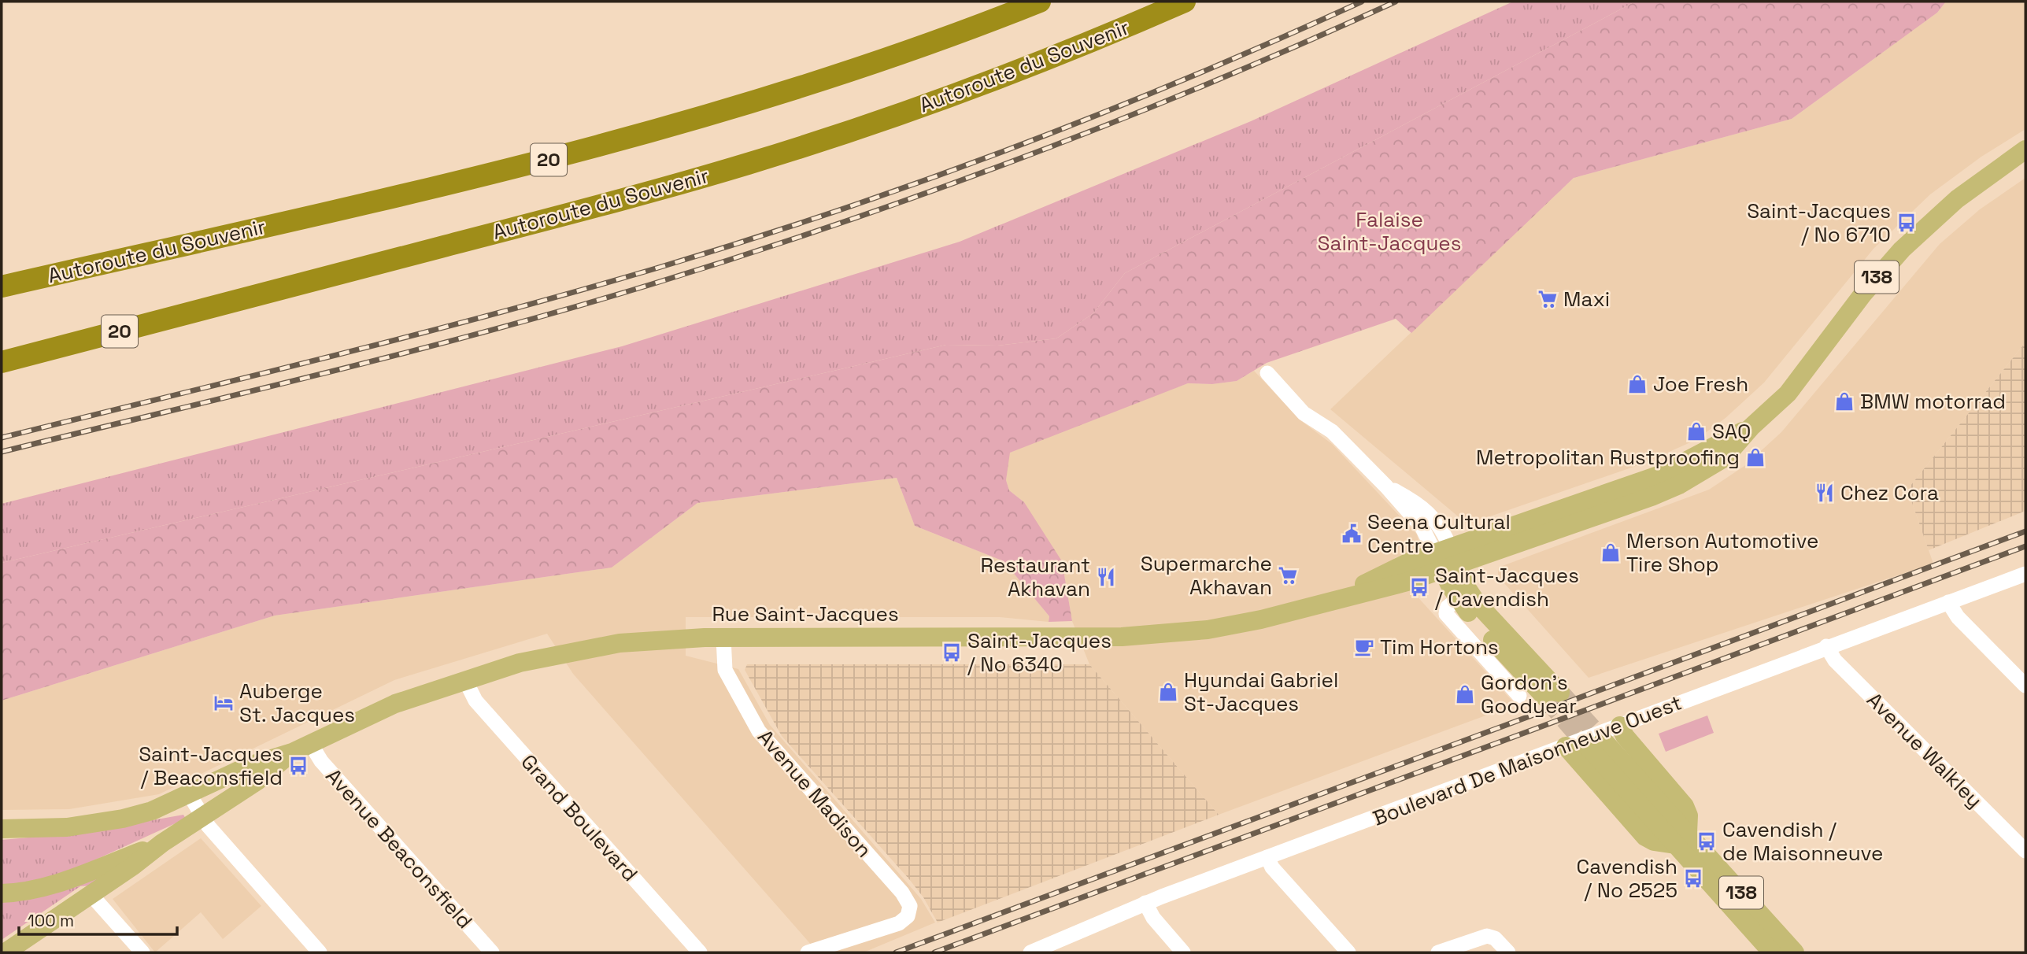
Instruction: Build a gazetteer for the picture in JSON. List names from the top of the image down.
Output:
{
  "streets": {
    "highway": ["Autoroute du Souvenir", "20"],
    "main road": ["138", "Rue Saint-Jacques"],
    "street": [
      "Avenue Walkley",
      "Boulevard De Maisonneuve Ouest",
      "Avenue Madison",
      "Grand Boulevard",
      "Avenue Beaconsfield"
    ]
  },
  "crossings": [
    ["138", "Boulevard De Maisonneuve Ouest"],
    ["Rue Saint-Jacques", "Avenue Madison"],
    ["Rue Saint-Jacques", "Grand Boulevard"],
    ["Rue Saint-Jacques", "Avenue Beaconsfield"],
    ["Avenue Walkley", "Boulevard De Maisonneuve Ouest"]
  ],
  "parks": ["Falaise Saint-Jacques"],
  "places": {
    "bus stop": [
      "Saint-Jacques / No 6710",
      "Saint-Jacques / Cavendish",
      "Saint-Jacques / No 6340",
      "Saint-Jacques / Beaconsfield",
      "Cavendish / de Maisonneuve",
      "Cavendish / No 2525"
    ],
    "supermarket": ["Maxi", "Supermarche Akhavan"],
    "shop": [
      "Joe Fresh",
      "BMW motorrad",
      "SAQ",
      "Metropolitan Rustproofing",
      "Merson Automotive Tire Shop",
      "Hyundai Gabriel St-Jacques",
      "Gordon's Goodyear"
    ],
    "restaurant": ["Chez Cora", "Restaurant Akhavan"],
    "public building": ["Seena Cultural Centre"],
    "cafe": ["Tim Hortons"],
    "hotel": ["Auberge St. Jacques"]
  },
  "scale_bar": "100 m"
}
